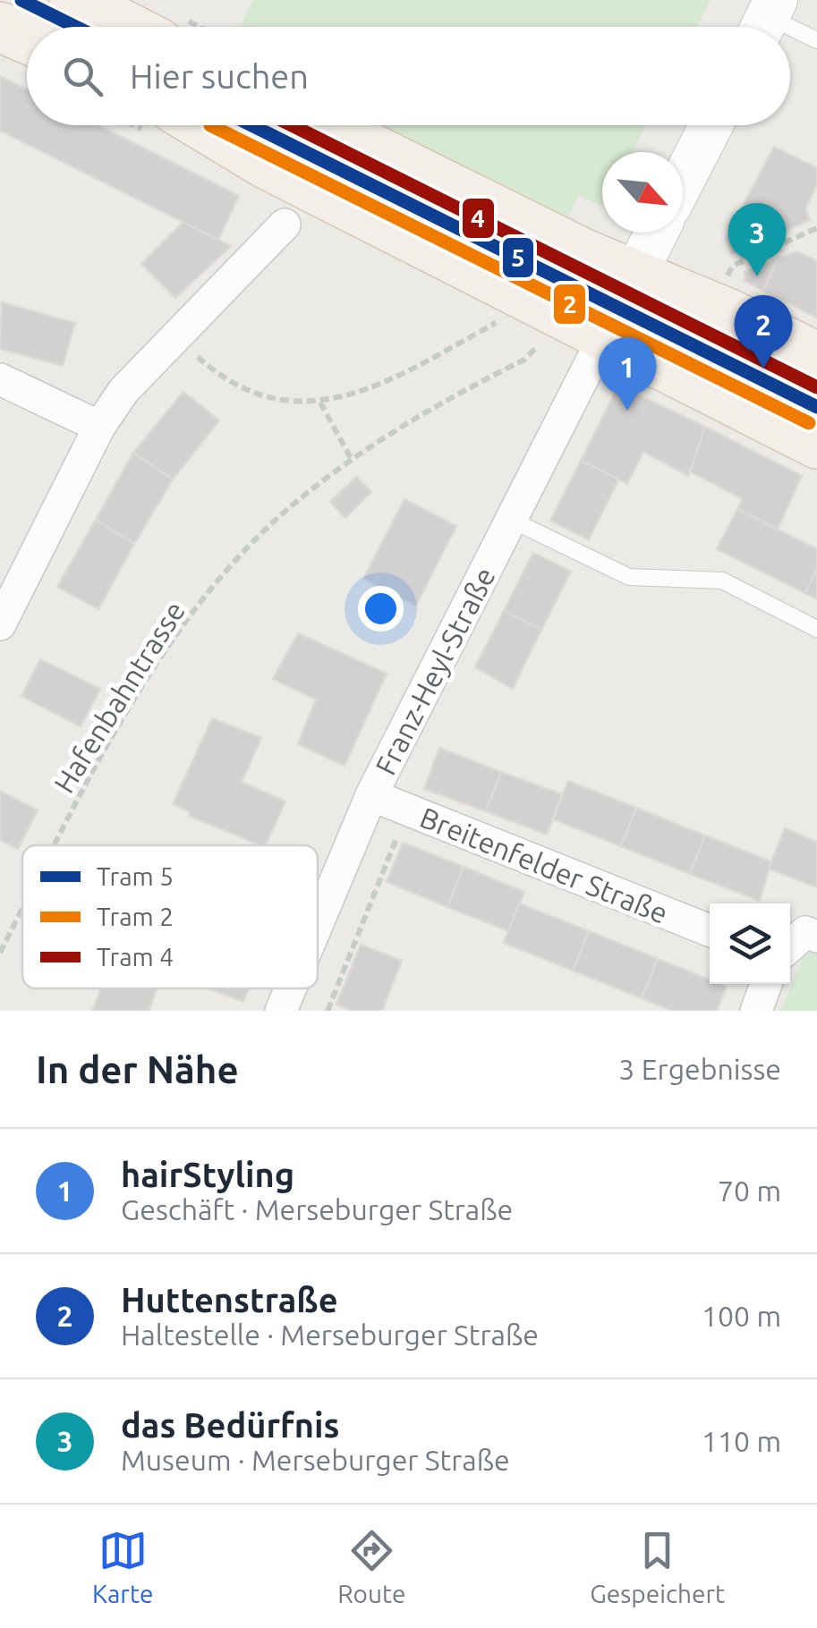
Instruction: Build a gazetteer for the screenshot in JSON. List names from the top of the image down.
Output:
{
  "streets": {
    "street": ["Franz-Heyl-Straße", "Breitenfelder Straße"],
    "path": ["Hafenbahntrasse"]
  },
  "crossings": [
    ["Franz-Heyl-Straße", "Breitenfelder Straße"]
  ],
  "lines": ["tram line 5", "tram line 2", "tram line 4"],
  "legend": ["Tram 5", "Tram 2", "Tram 4"],
  "north": "bottom right",
  "page": {
    "search": "Hier suchen",
    "pins": ["3", "2", "1"],
    "heading": ["In der Nähe", "3 Ergebnisse"],
    "list": [
      {
        "mark": "1",
        "name": "hairStyling",
        "note": "Geschäft · Merseburger Straße",
        "value": "70 m"
      },
      {
        "mark": "2",
        "name": "Huttenstraße",
        "note": "Haltestelle · Merseburger Straße",
        "value": "100 m"
      },
      {
        "mark": "3",
        "name": "das Bedürfnis",
        "note": "Museum · Merseburger Straße",
        "value": "110 m"
      }
    ],
    "nav": ["Karte", "Route", "Gespeichert"]
  }
}
